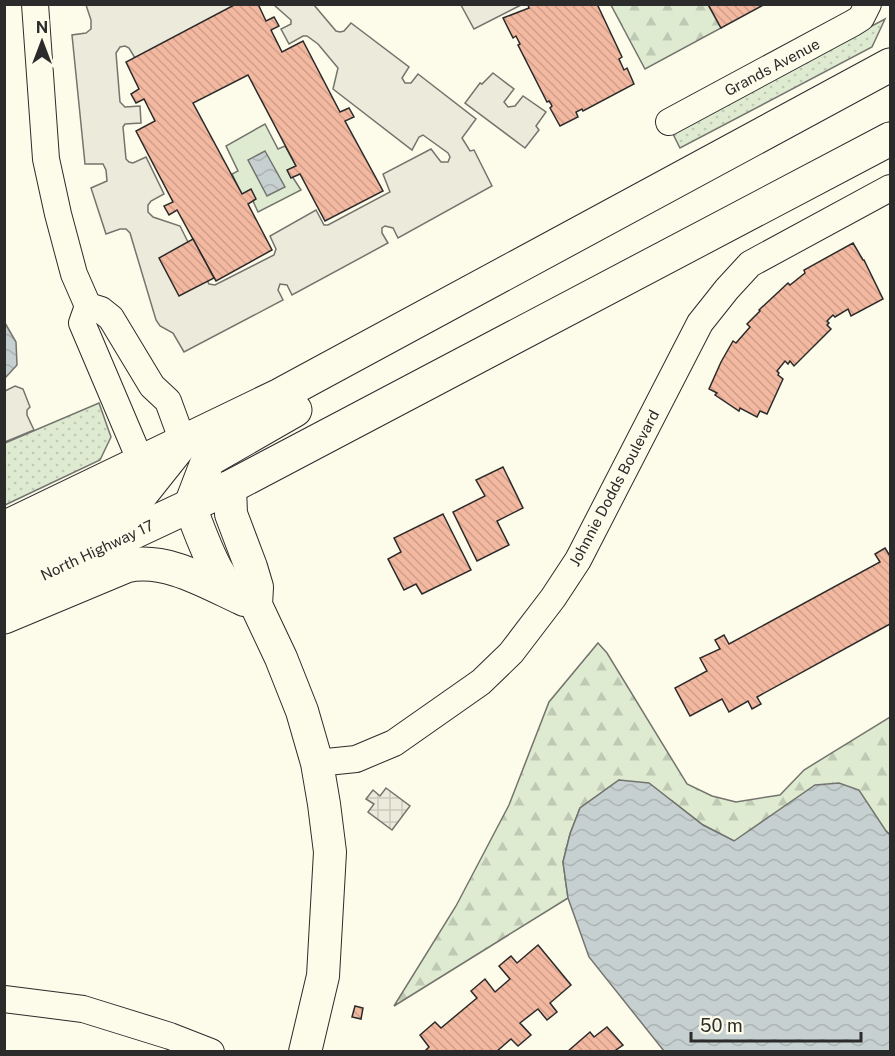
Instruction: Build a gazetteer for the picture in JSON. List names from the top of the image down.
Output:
{
  "streets": {
    "highway": ["North Highway 17"],
    "street": ["Grands Avenue", "Johnnie Dodds Boulevard"]
  },
  "scale_bar": "50 m",
  "north": "top"
}
